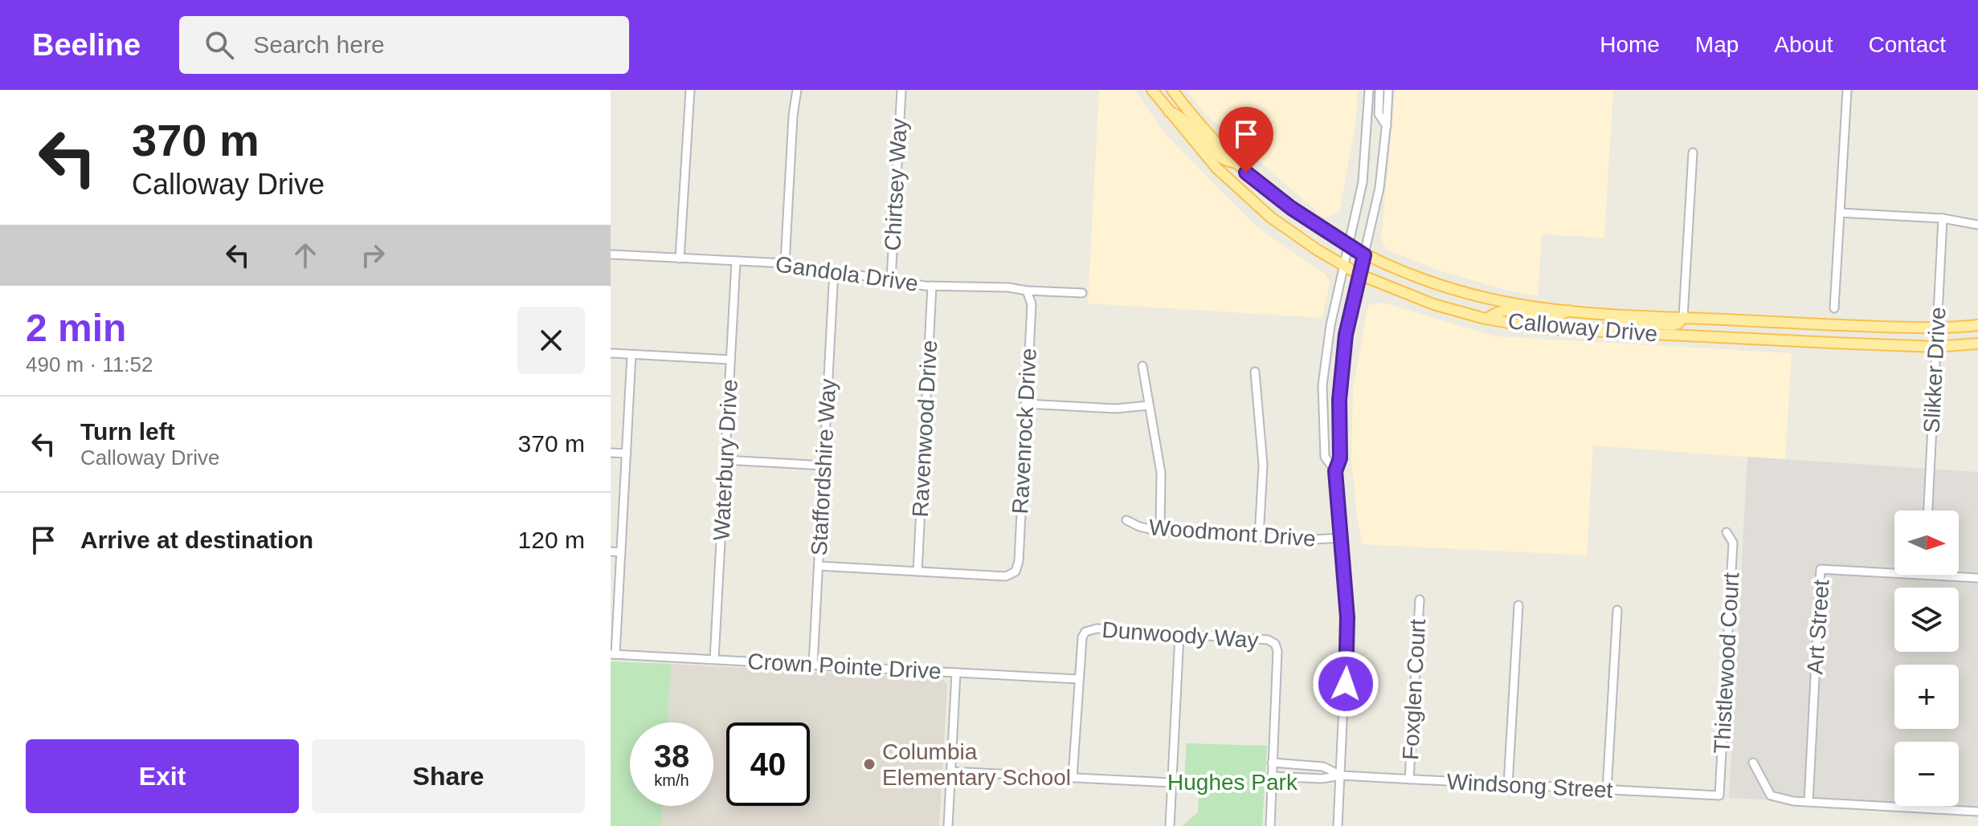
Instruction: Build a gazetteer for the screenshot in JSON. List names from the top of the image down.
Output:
{
  "streets": {
    "main road": ["Calloway Drive"],
    "street": [
      "Chirtsey Way",
      "Gandola Drive",
      "Slikker Drive",
      "Ravenwood Drive",
      "Ravenrock Drive",
      "Waterbury Drive",
      "Staffordshire Way",
      "Woodmont Drive",
      "Art Street",
      "Dunwoody Way",
      "Thistlewood Court",
      "Crown Pointe Drive",
      "Foxglen Court",
      "Windsong Street"
    ]
  },
  "crossings": [
    ["Chirtsey Way", "Gandola Drive"],
    ["Gandola Drive", "Ravenwood Drive"],
    ["Gandola Drive", "Ravenrock Drive"],
    ["Gandola Drive", "Waterbury Drive"],
    ["Gandola Drive", "Staffordshire Way"],
    ["Calloway Drive", "Slikker Drive"],
    ["Ravenwood Drive", "Ravenrock Drive"],
    ["Waterbury Drive", "Crown Pointe Drive"],
    ["Staffordshire Way", "Crown Pointe Drive"],
    ["Dunwoody Way", "Crown Pointe Drive"],
    ["Dunwoody Way", "Windsong Street"],
    ["Thistlewood Court", "Windsong Street"],
    ["Foxglen Court", "Windsong Street"]
  ],
  "parks": ["Hughes Park"],
  "places": ["Columbia Elementary School"],
  "north": "right",
  "page": {
    "header": "Beeline",
    "search": "Search here",
    "nav": [
      "Home",
      "Map",
      "About",
      "Contact"
    ],
    "turn": ["370 m", "Calloway Drive"],
    "heading": ["2 min", "490 m · 11:52"],
    "list": [
      {
        "name": "Turn left",
        "note": "Calloway Drive",
        "value": "370 m"
      },
      {
        "name": "Arrive at destination",
        "value": "120 m"
      }
    ],
    "map_buttons": ["+", "−"],
    "speed": "38 km/h",
    "limit": "40",
    "buttons": ["Exit", "Share"]
  }
}
